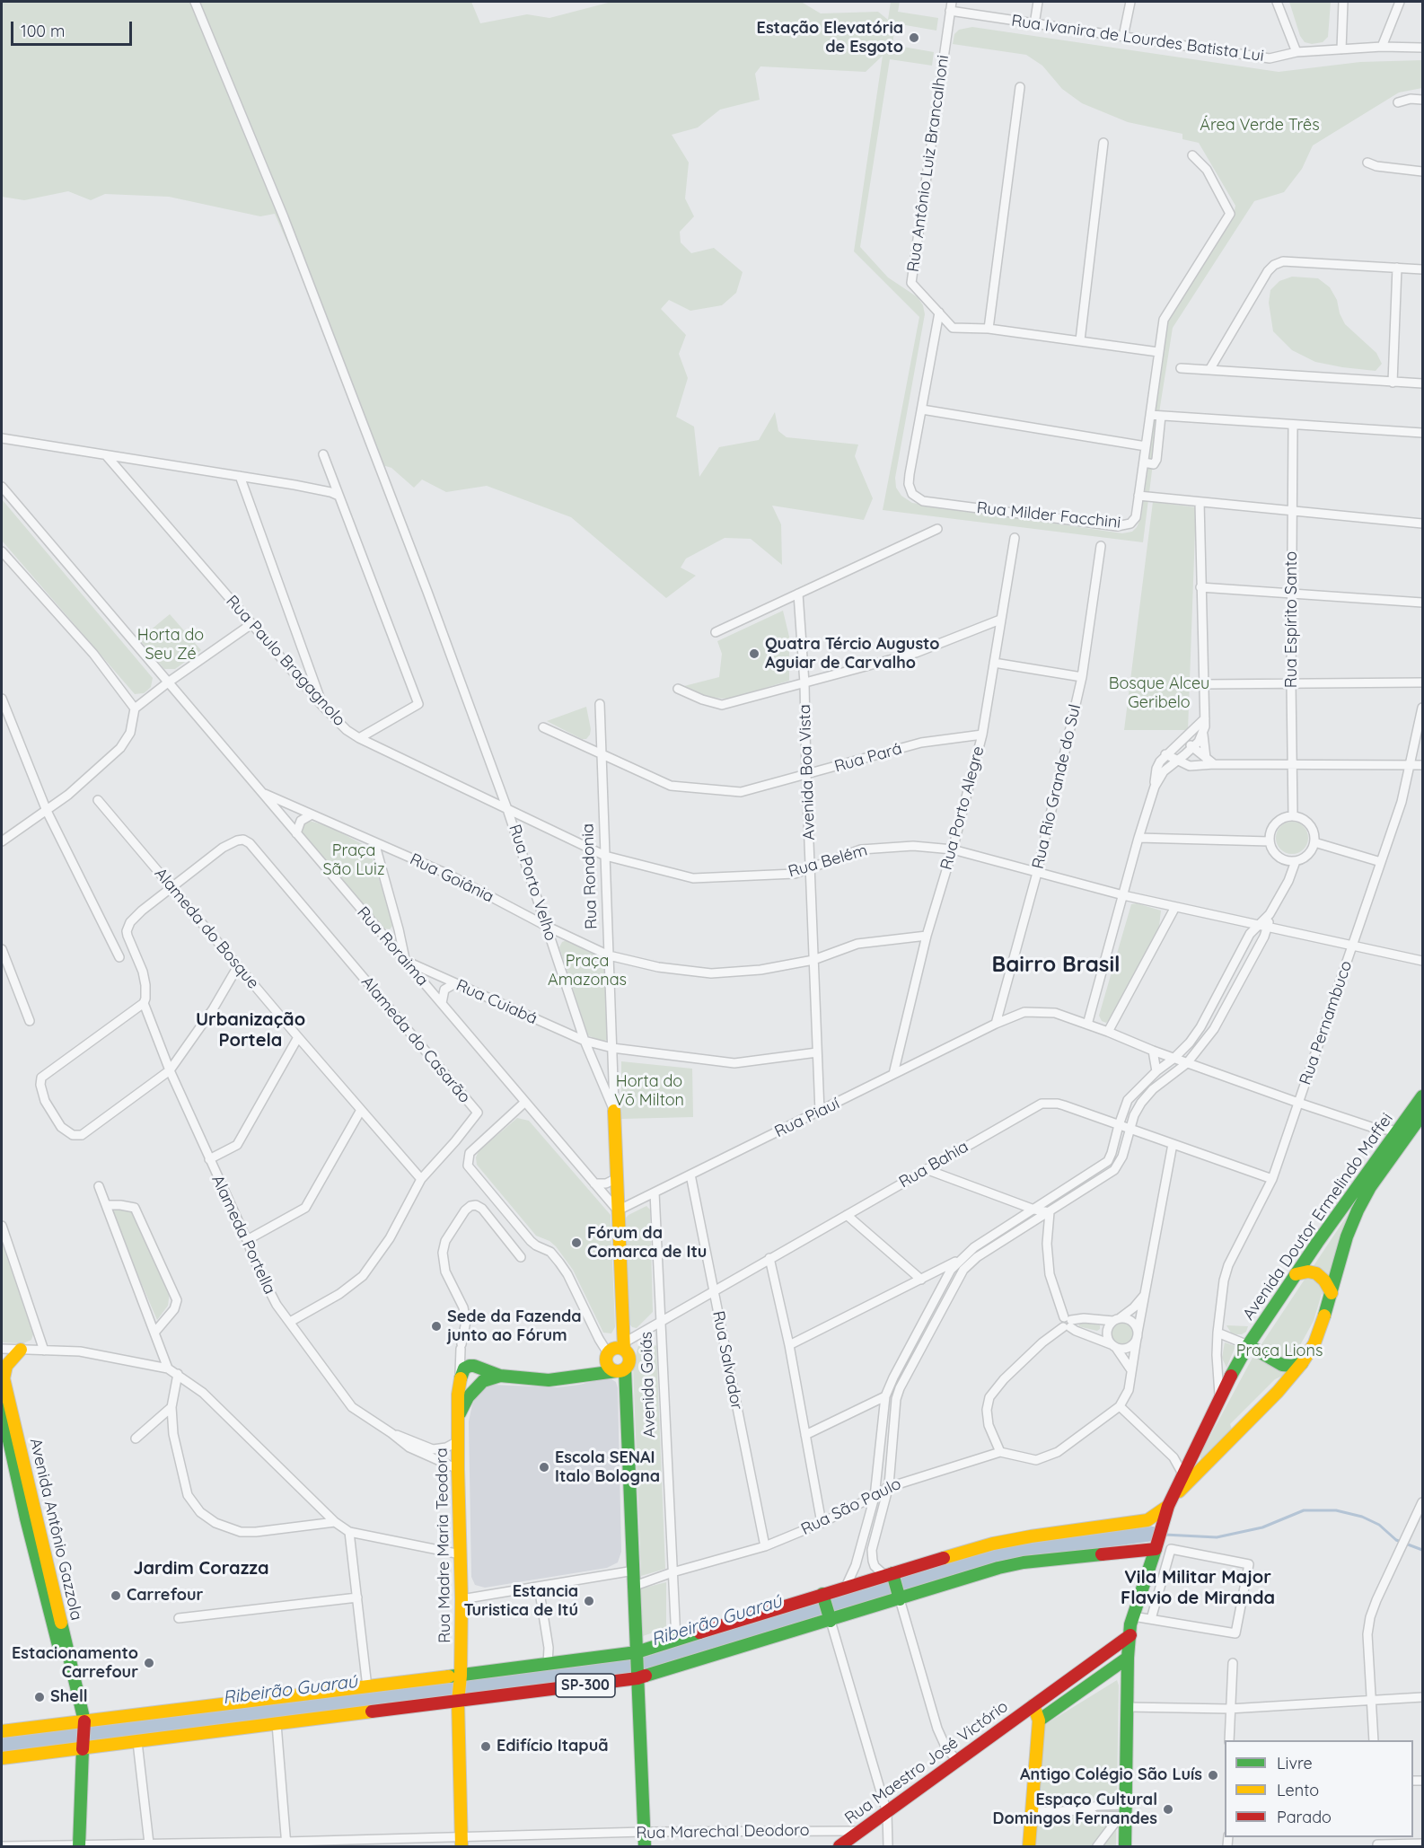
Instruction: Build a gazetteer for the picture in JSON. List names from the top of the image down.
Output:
{
  "streets": {
    "main road": [
      "Rua Rondonia",
      "Avenida Doutor Ermelindo Maffei",
      "Avenida Goiás",
      "Avenida Antônio Gazzola",
      "Rua Madre Maria Teodora",
      "SP-300",
      "Rua Maestro José Victório"
    ],
    "street": [
      "Rua Ivanira de Lourdes Batista Lui",
      "Rua Antônio Luiz Brancalhoni",
      "Rua Milder Facchini",
      "Rua Espírito Santo",
      "Rua Paulo Bragagnolo",
      "Rua Pará",
      "Avenida Boa Vista",
      "Rua Rio Grande do Sul",
      "Rua Porto Alegre",
      "Rua Belém",
      "Rua Goiânia",
      "Rua Porto Velho",
      "Alameda do Bosque",
      "Rua Roraima",
      "Rua Cuiabá",
      "Rua Pernambuco",
      "Alameda do Casarão",
      "Rua Piauí",
      "Rua Bahia",
      "Alameda Portella",
      "Rua Salvador",
      "Rua São Paulo",
      "Rua Marechal Deodoro"
    ]
  },
  "crossings": [
    ["Rua Ivanira de Lourdes Batista Lui", "Rua Antônio Luiz Brancalhoni"],
    ["Rua Antônio Luiz Brancalhoni", "Rua Milder Facchini"],
    ["Rua Paulo Bragagnolo", "Rua Belém"],
    ["Rua Paulo Bragagnolo", "Rua Porto Velho"],
    ["Rua Pará", "Avenida Boa Vista"],
    ["Rua Pará", "Rua Porto Alegre"],
    ["Rua Pará", "Rua Rondonia"],
    ["Avenida Boa Vista", "Rua Belém"],
    ["Avenida Boa Vista", "Rua Goiânia"],
    ["Avenida Boa Vista", "Rua Cuiabá"],
    ["Avenida Boa Vista", "Rua Piauí"],
    ["Rua Rio Grande do Sul", "Rua Belém"],
    ["Rua Rio Grande do Sul", "Rua Piauí"],
    ["Rua Porto Alegre", "Rua Belém"],
    ["Rua Porto Alegre", "Rua Goiânia"],
    ["Rua Porto Alegre", "Rua Piauí"],
    ["Rua Belém", "Rua Rondonia"],
    ["Rua Belém", "Rua Porto Velho"],
    ["Rua Belém", "Rua Pernambuco"],
    ["Rua Rondonia", "Rua Goiânia"],
    ["Rua Rondonia", "Rua Porto Velho"],
    ["Rua Rondonia", "Rua Cuiabá"],
    ["Rua Rondonia", "Avenida Goiás"],
    ["Rua Goiânia", "Rua Porto Velho"],
    ["Rua Goiânia", "Rua Roraima"],
    ["Rua Porto Velho", "Rua Cuiabá"],
    ["Alameda do Bosque", "Alameda do Casarão"],
    ["Alameda do Bosque", "Alameda Portella"],
    ["Rua Roraima", "Rua Cuiabá"],
    ["Rua Roraima", "Rua Piauí"],
    ["Rua Roraima", "Avenida Goiás"],
    ["Rua Pernambuco", "Rua Piauí"],
    ["Rua Pernambuco", "Rua Bahia"],
    ["Rua Pernambuco", "Avenida Doutor Ermelindo Maffei"],
    ["Alameda do Casarão", "Alameda Portella"],
    ["Rua Piauí", "Avenida Doutor Ermelindo Maffei"],
    ["Rua Piauí", "Rua Salvador"],
    ["Rua Piauí", "Avenida Goiás"],
    ["Rua Bahia", "Rua Salvador"],
    ["Rua Bahia", "Avenida Goiás"],
    ["Avenida Doutor Ermelindo Maffei", "SP-300"],
    ["Avenida Doutor Ermelindo Maffei", "Rua Maestro José Victório"],
    ["Alameda Portella", "Rua Madre Maria Teodora"],
    ["Rua Salvador", "Rua São Paulo"],
    ["Avenida Goiás", "Rua São Paulo"],
    ["Avenida Goiás", "SP-300"],
    ["Avenida Goiás", "Rua Marechal Deodoro"],
    ["Avenida Antônio Gazzola", "SP-300"],
    ["Avenida Antônio Gazzola", "Rua Marechal Deodoro"],
    ["Rua Madre Maria Teodora", "SP-300"],
    ["Rua Maestro José Victório", "Rua Marechal Deodoro"]
  ],
  "districts": [
    "Bairro Brasil",
    "Urbanização Portela",
    "Jardim Corazza",
    "Vila Militar Major Flavio de Miranda"
  ],
  "water": ["Ribeirão Guaraú"],
  "parks": [
    "Área Verde Três",
    "Horta do Seu Zé",
    "Bosque Alceu Geribelo",
    "Praça São Luiz",
    "Praça Amazonas",
    "Horta do Võ Milton",
    "Praça Lions"
  ],
  "places": [
    "Estação Elevatória de Esgoto",
    "Quatra Tércio Augusto Aguiar de Carvalho",
    "Fórum da Comarca de Itu",
    "Sede da Fazenda junto ao Fórum",
    "Escola SENAI Italo Bologna",
    "Carrefour",
    "Estancia Turistica de Itú",
    "Estacionamento Carrefour",
    "Shell",
    "Edifício Itapuã",
    "Antigo Colégio São Luís",
    "Espaço Cultural Domingos Fernandes"
  ],
  "legend": ["Livre", "Lento", "Parado"],
  "scale_bar": "100 m"
}
